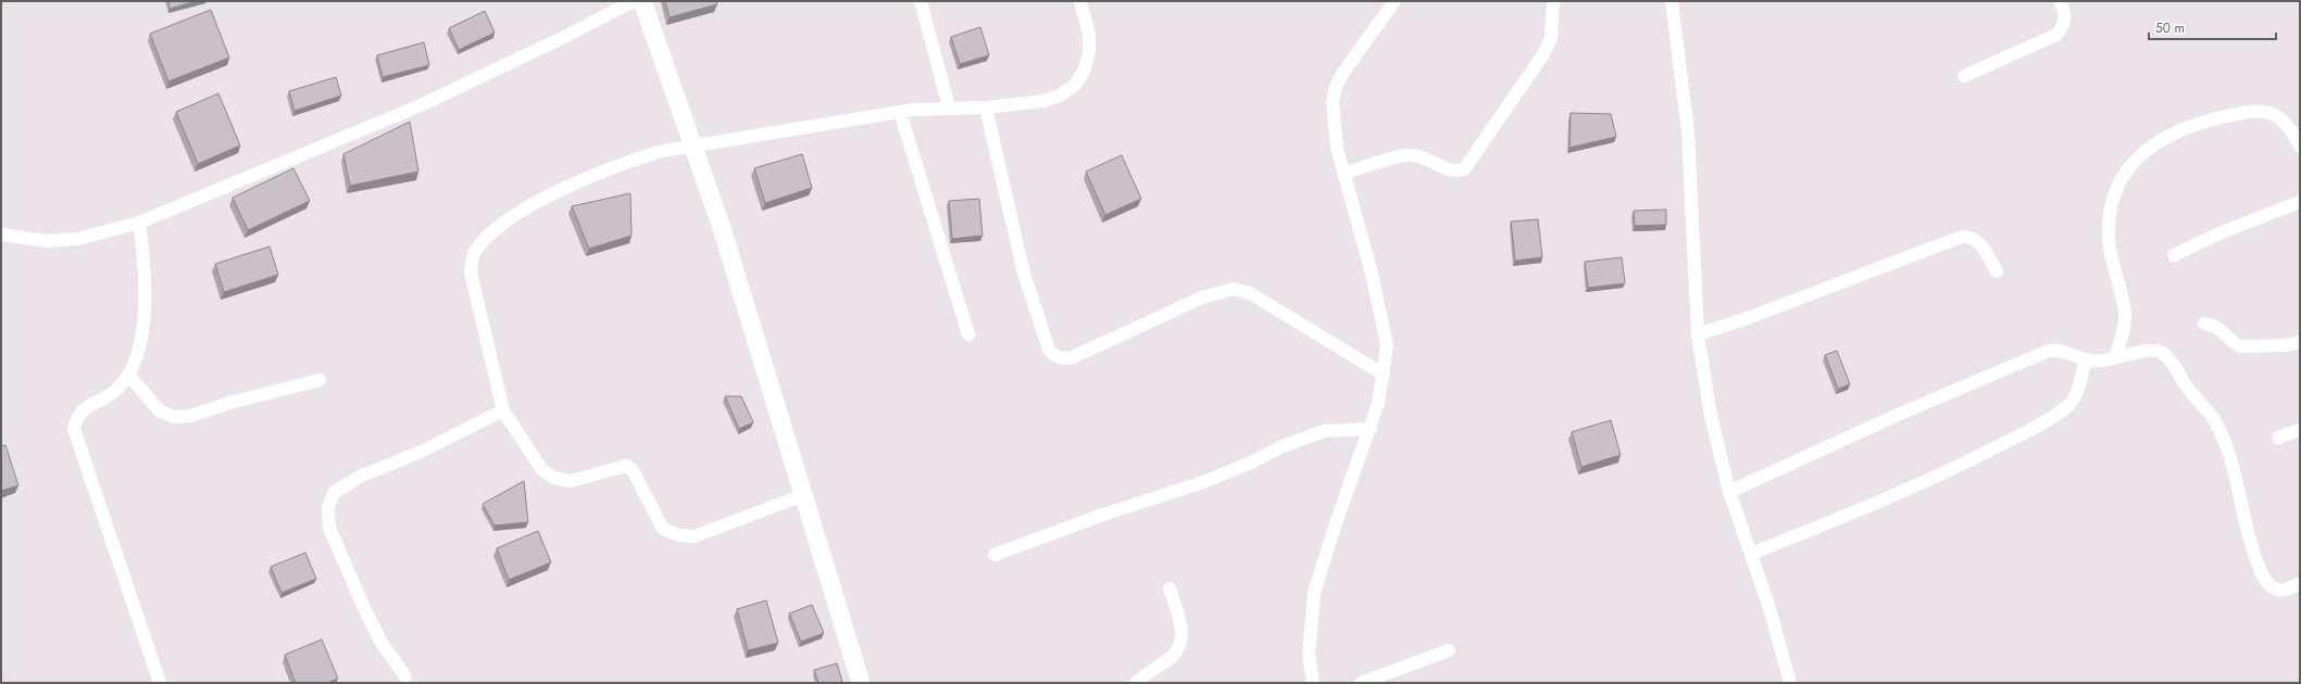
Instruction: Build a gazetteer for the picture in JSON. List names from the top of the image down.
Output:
{
  "scale_bar": "50 m"
}
